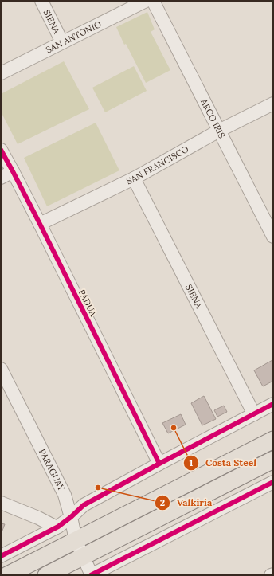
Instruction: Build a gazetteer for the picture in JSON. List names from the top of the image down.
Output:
{
  "streets": {
    "street": [
      "SIENA",
      "SAN ANTONIO",
      "ARCO IRIS",
      "SAN FRANCISCO",
      "PADUA",
      "PARAGUAY"
    ]
  },
  "crossings": [
    ["SIENA", "SAN ANTONIO"],
    ["SIENA", "SAN FRANCISCO"],
    ["ARCO IRIS", "SAN FRANCISCO"],
    ["SAN FRANCISCO", "PADUA"]
  ],
  "places": ["Costa Steel", "Valkiria"]
}
